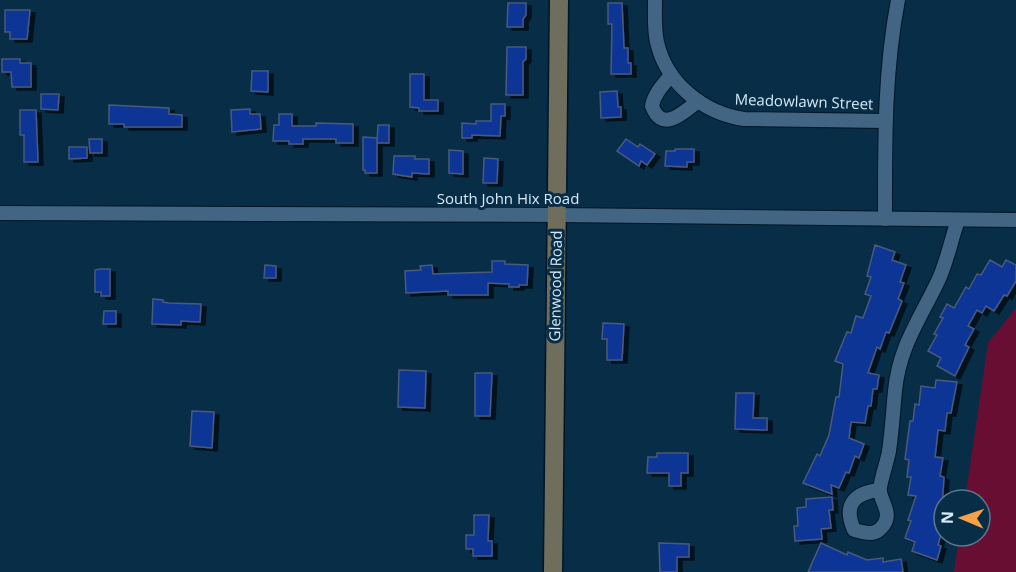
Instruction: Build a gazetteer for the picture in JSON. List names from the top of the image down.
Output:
{
  "streets": {
    "street": ["Meadowlawn Street", "South John Hix Road", "Glenwood Road"]
  },
  "crossings": [
    ["South John Hix Road", "Glenwood Road"]
  ],
  "north": "left"
}
